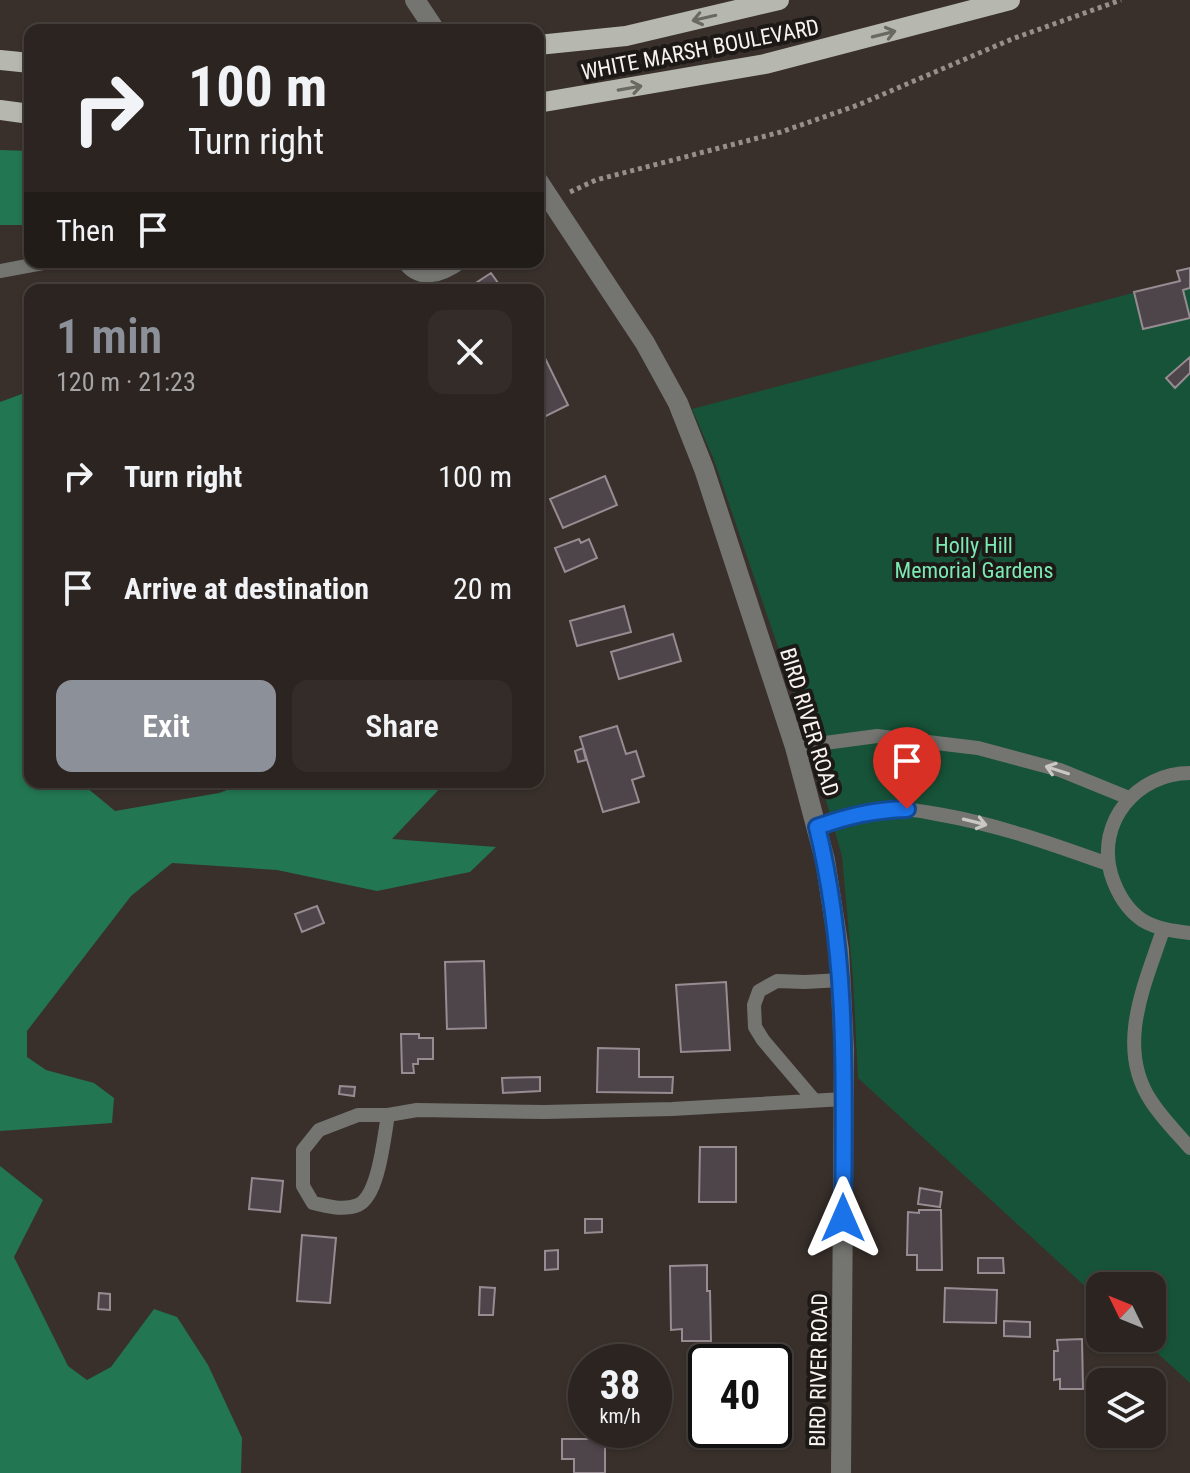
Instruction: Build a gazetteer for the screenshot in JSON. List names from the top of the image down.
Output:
{
  "streets": {
    "main road": ["WHITE MARSH BOULEVARD"],
    "street": ["BIRD RIVER ROAD"]
  },
  "parks": ["Holly Hill Memorial Gardens"],
  "north": "top left",
  "page": {
    "turn": ["100 m", "Turn right"],
    "then": "Then",
    "heading": ["1 min", "120 m · 21:23"],
    "list": [
      {
        "name": "Turn right",
        "value": "100 m"
      },
      {
        "name": "Arrive at destination",
        "value": "20 m"
      }
    ],
    "buttons": ["Exit", "Share"],
    "speed": "38 km/h",
    "limit": "40"
  }
}
